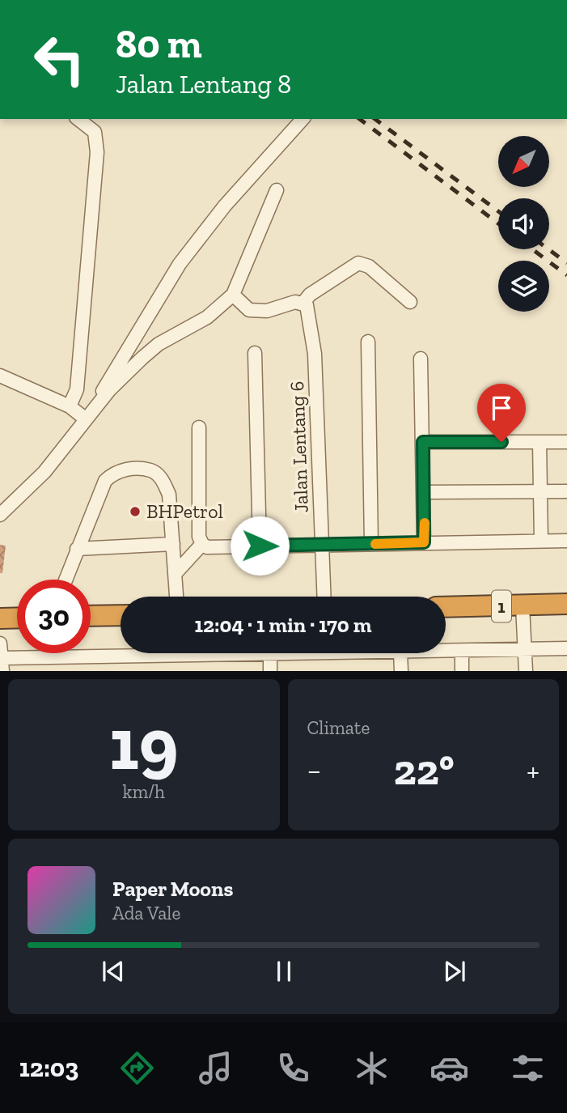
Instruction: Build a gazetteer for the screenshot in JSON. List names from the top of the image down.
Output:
{
  "streets": {
    "highway": ["1"],
    "street": ["Jalan Lentang 6"]
  },
  "places": ["BHPetrol"],
  "north": "bottom left",
  "page": {
    "turn": ["80 m", "Jalan Lentang 8"],
    "limit": "30",
    "trip": "12:04 · 1 min · 170 m",
    "tile": [
      ["19", "km/h"],
      "Climate"
    ],
    "heat": ["−", "22°", "+"],
    "song": ["Paper Moons", "Ada Vale"],
    "tabs": "12:03"
  }
}
